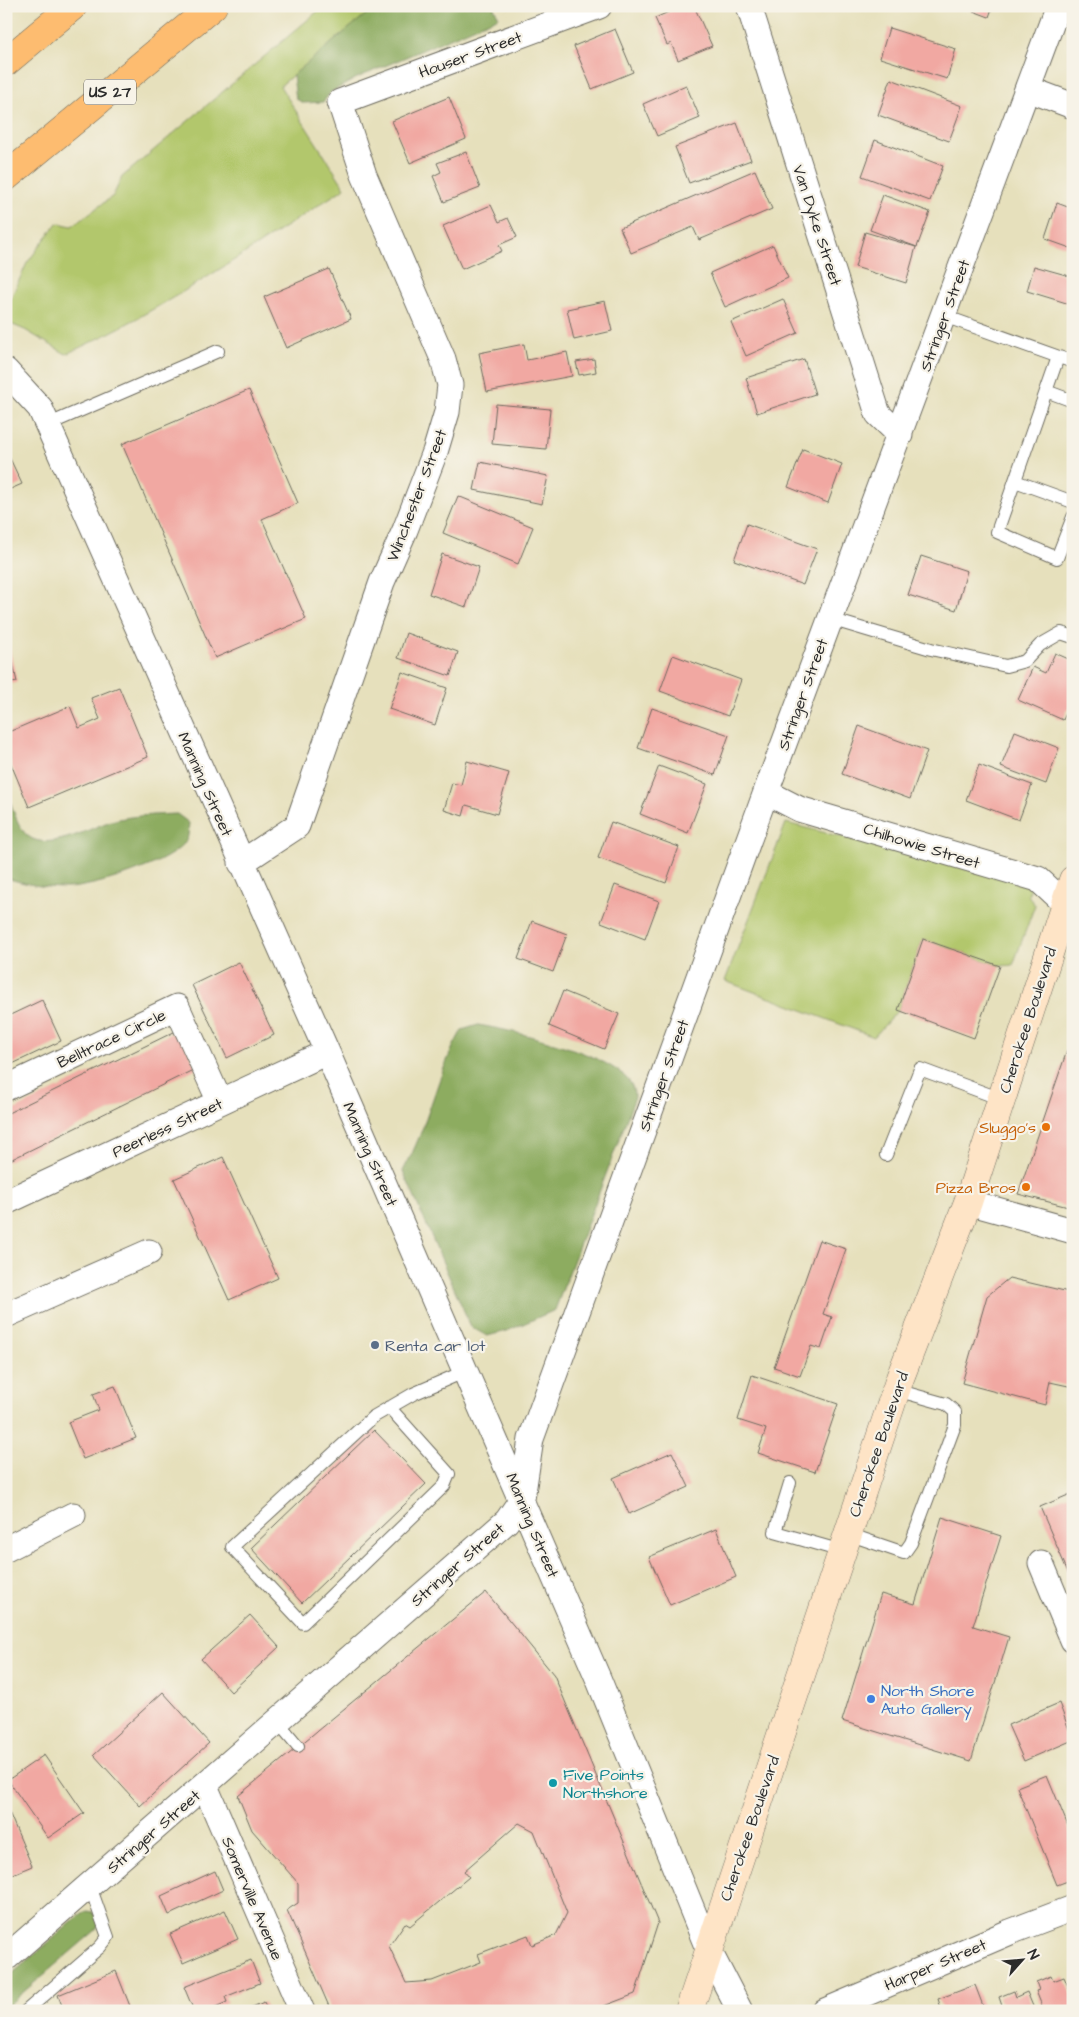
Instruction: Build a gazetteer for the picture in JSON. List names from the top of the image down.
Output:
{
  "streets": {
    "highway": ["US 27"],
    "main road": ["Cherokee Boulevard"],
    "street": [
      "Houser Street",
      "Van Dyke Street",
      "Stringer Street",
      "Winchester Street",
      "Manning Street",
      "Chilhowie Street",
      "Belltrace Circle",
      "Peerless Street",
      "Somerville Avenue",
      "Harper Street"
    ]
  },
  "crossings": [
    ["Houser Street", "Winchester Street"],
    ["Van Dyke Street", "Stringer Street"],
    ["Stringer Street", "Manning Street"],
    ["Stringer Street", "Chilhowie Street"],
    ["Stringer Street", "Somerville Avenue"],
    ["Winchester Street", "Manning Street"],
    ["Manning Street", "Cherokee Boulevard"],
    ["Manning Street", "Peerless Street"],
    ["Chilhowie Street", "Cherokee Boulevard"],
    ["Belltrace Circle", "Peerless Street"]
  ],
  "places": [
    "Sluggo's",
    "Pizza Bros",
    "Renta car lot",
    "North Shore Auto Gallery",
    "Five Points Northshore"
  ],
  "north": "top right"
}
